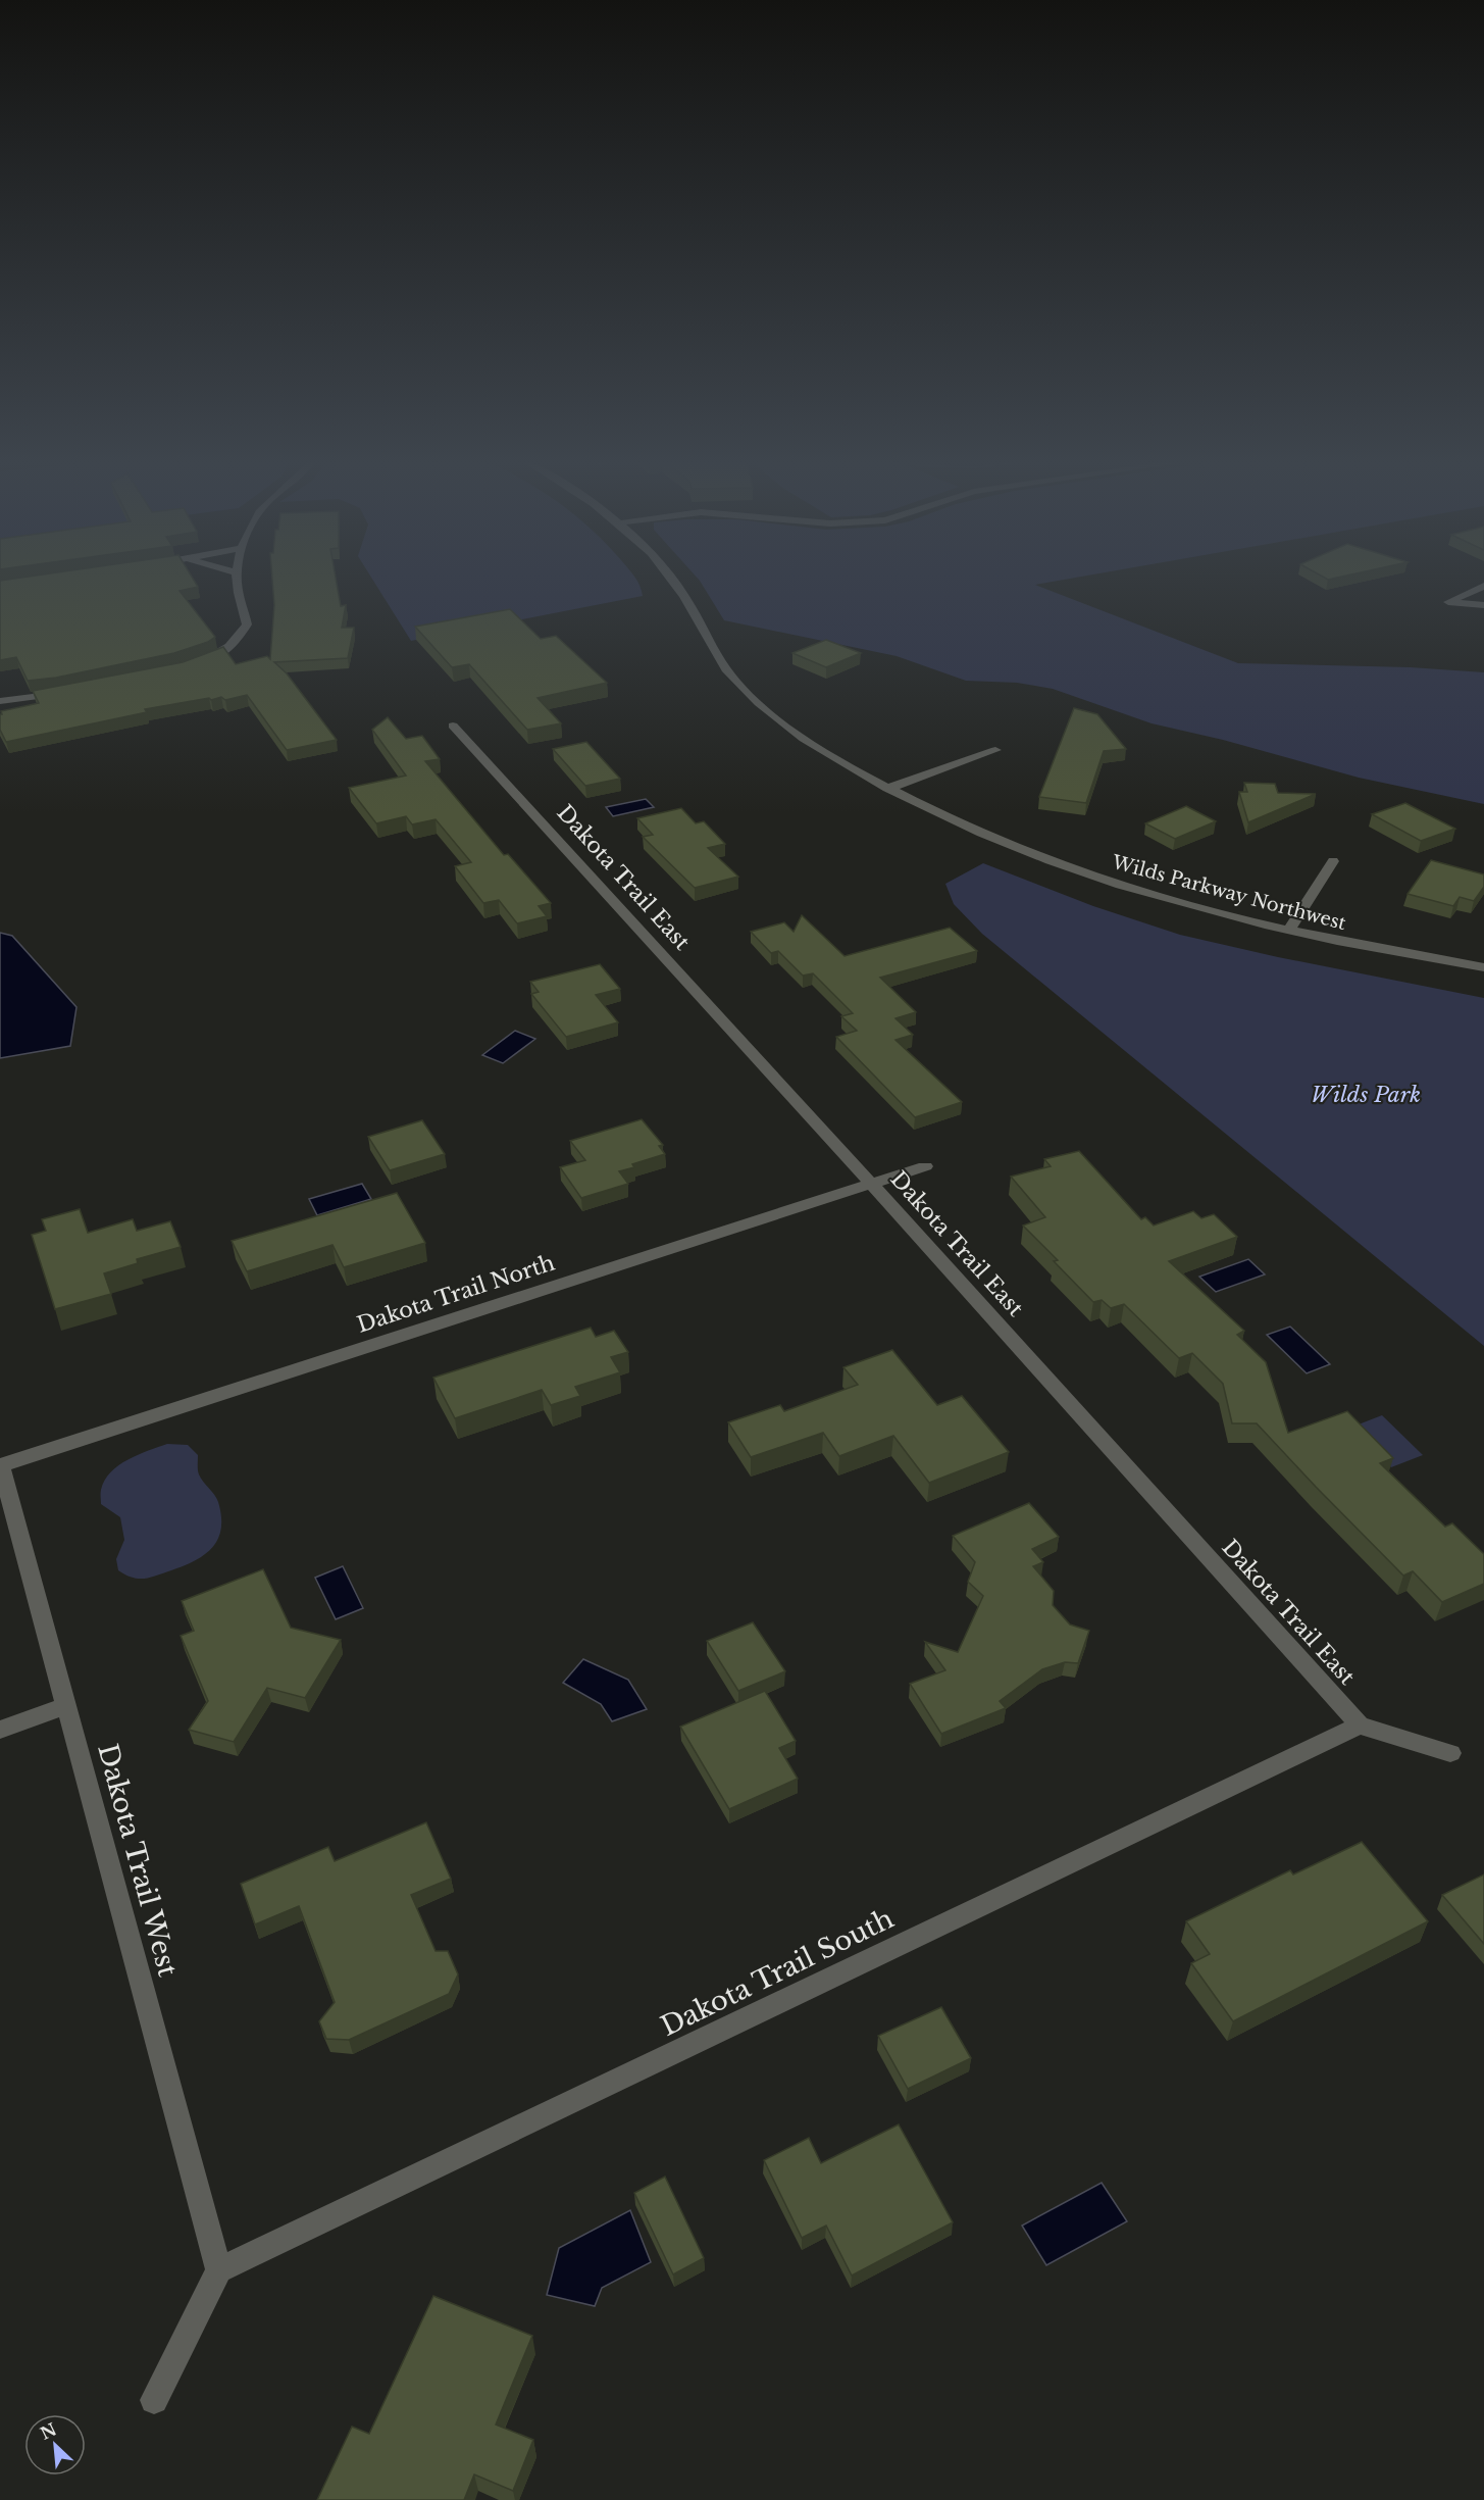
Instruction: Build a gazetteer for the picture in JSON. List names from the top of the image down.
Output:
{
  "streets": {
    "street": [
      "Dakota Trail East",
      "Wilds Parkway Northwest",
      "Dakota Trail North",
      "Dakota Trail West",
      "Dakota Trail South"
    ]
  },
  "crossings": [
    ["Dakota Trail East", "Dakota Trail North"],
    ["Dakota Trail East", "Dakota Trail South"],
    ["Dakota Trail North", "Dakota Trail West"],
    ["Dakota Trail West", "Dakota Trail South"]
  ],
  "parks": ["Wilds Park"],
  "north": "top left"
}
